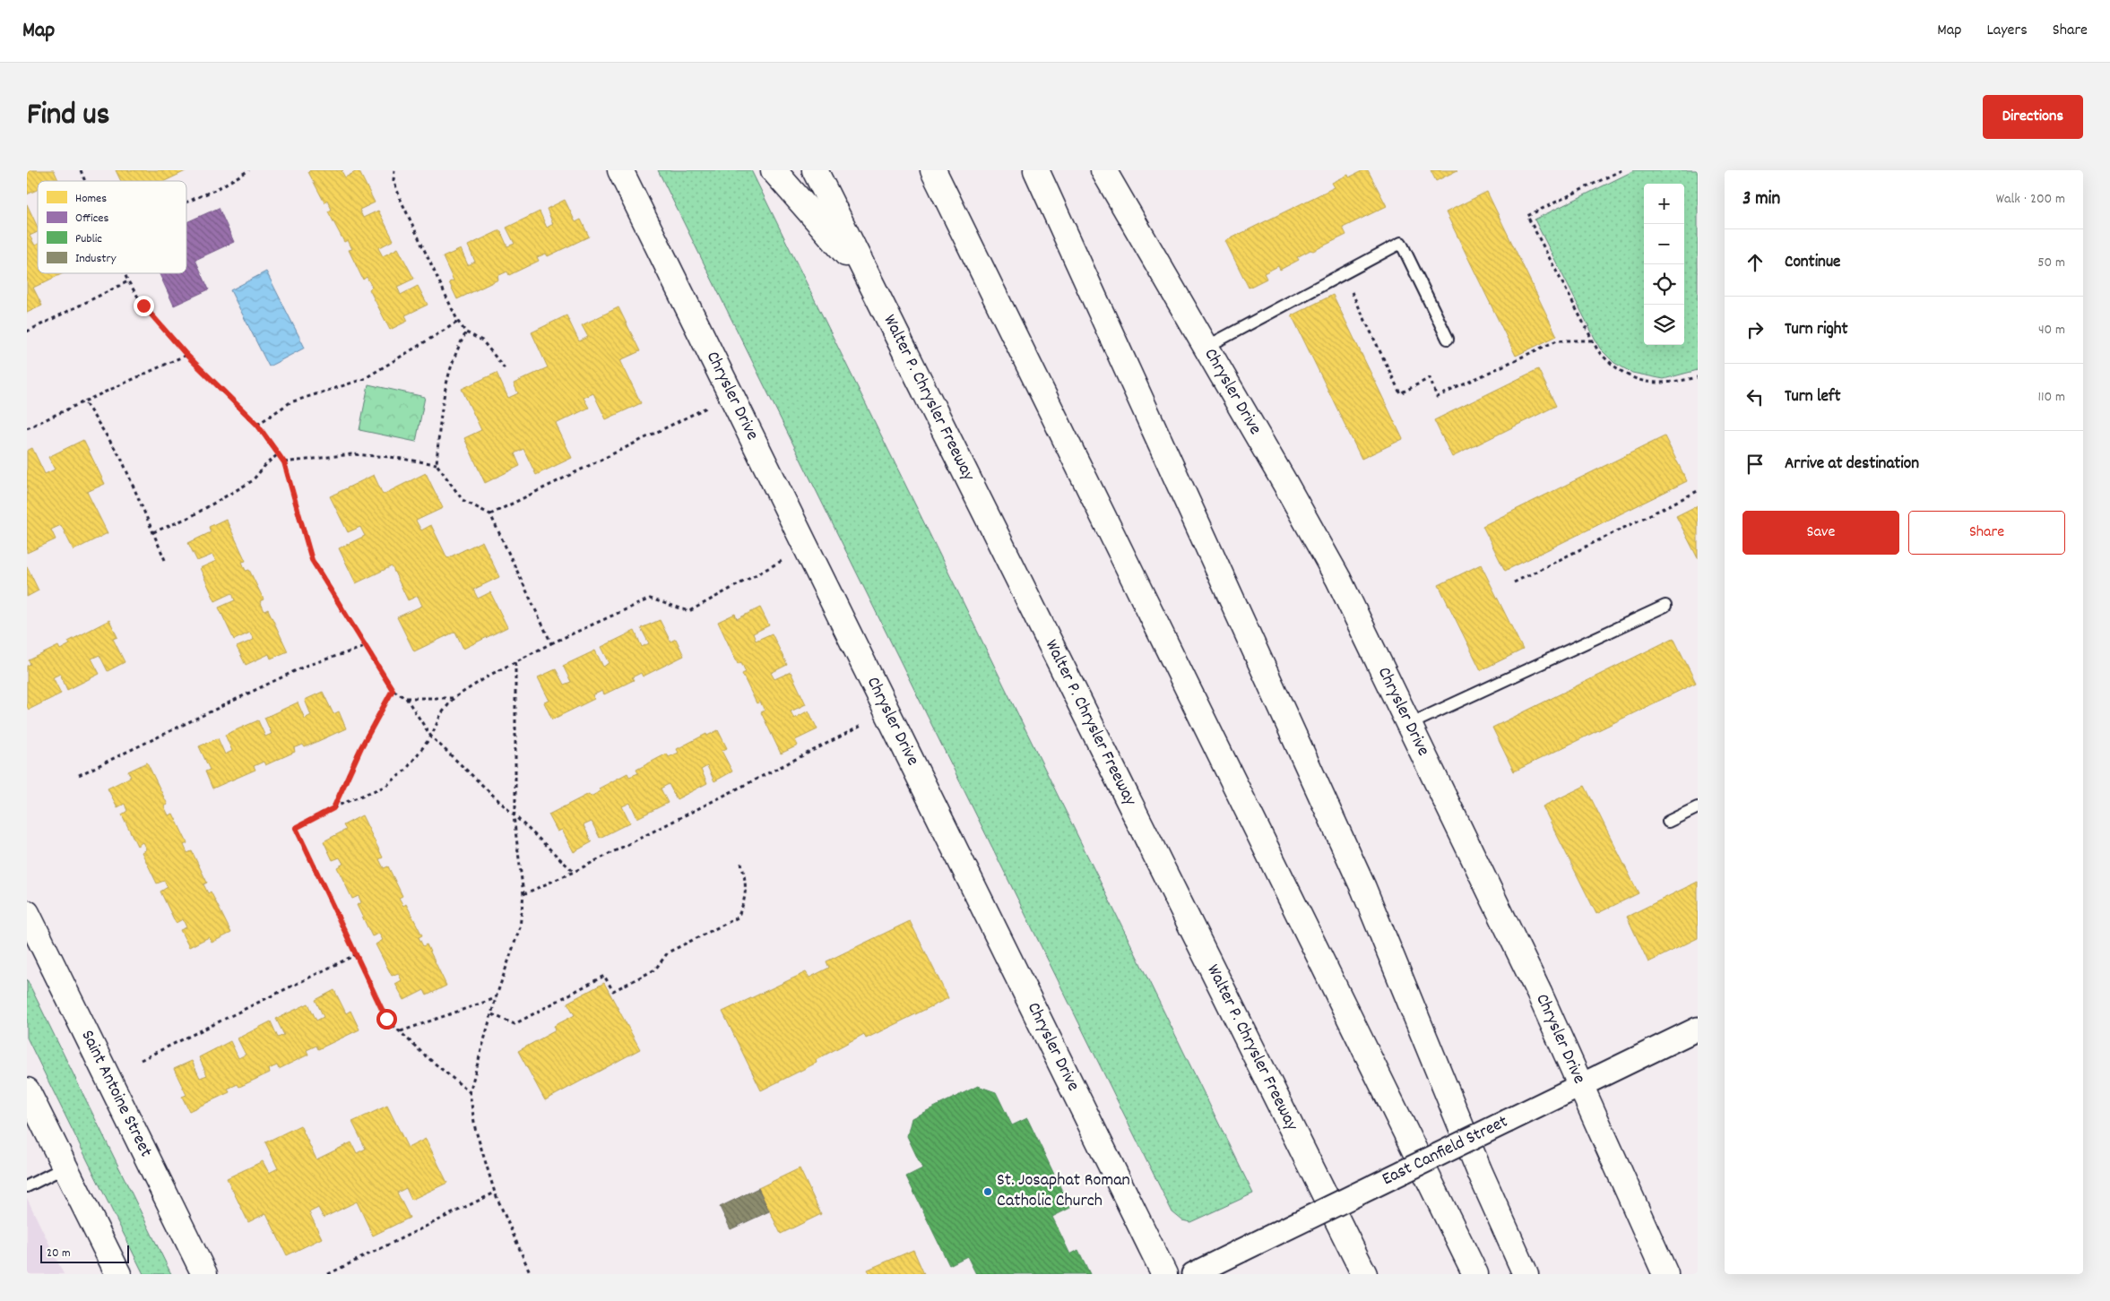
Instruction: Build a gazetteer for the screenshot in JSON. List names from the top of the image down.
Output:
{
  "streets": {
    "main road": ["Chrysler Drive", "Walter P. Chrysler Freeway", "Saint Antoine Street"],
    "street": ["East Canfield Street"]
  },
  "crossings": [
    ["Chrysler Drive", "East Canfield Street"]
  ],
  "places": ["St. Josaphat Roman Catholic Church"],
  "legend": [
    "Homes",
    "Offices",
    "Public",
    "Industry"
  ],
  "scale_bar": "20 m",
  "page": {
    "header": "Map",
    "nav": ["Map", "Layers", "Share"],
    "title": "Find us",
    "buttons": [
      "Directions",
      ["Save", "Share"]
    ],
    "heading": ["3 min", "Walk · 200 m"],
    "map_buttons": ["+", "−"],
    "list": [
      ["Continue", "50 m"],
      ["Turn right", "40 m"],
      ["Turn left", "110 m"],
      "Arrive at destination"
    ],
    "scale": "20 m"
  }
}
